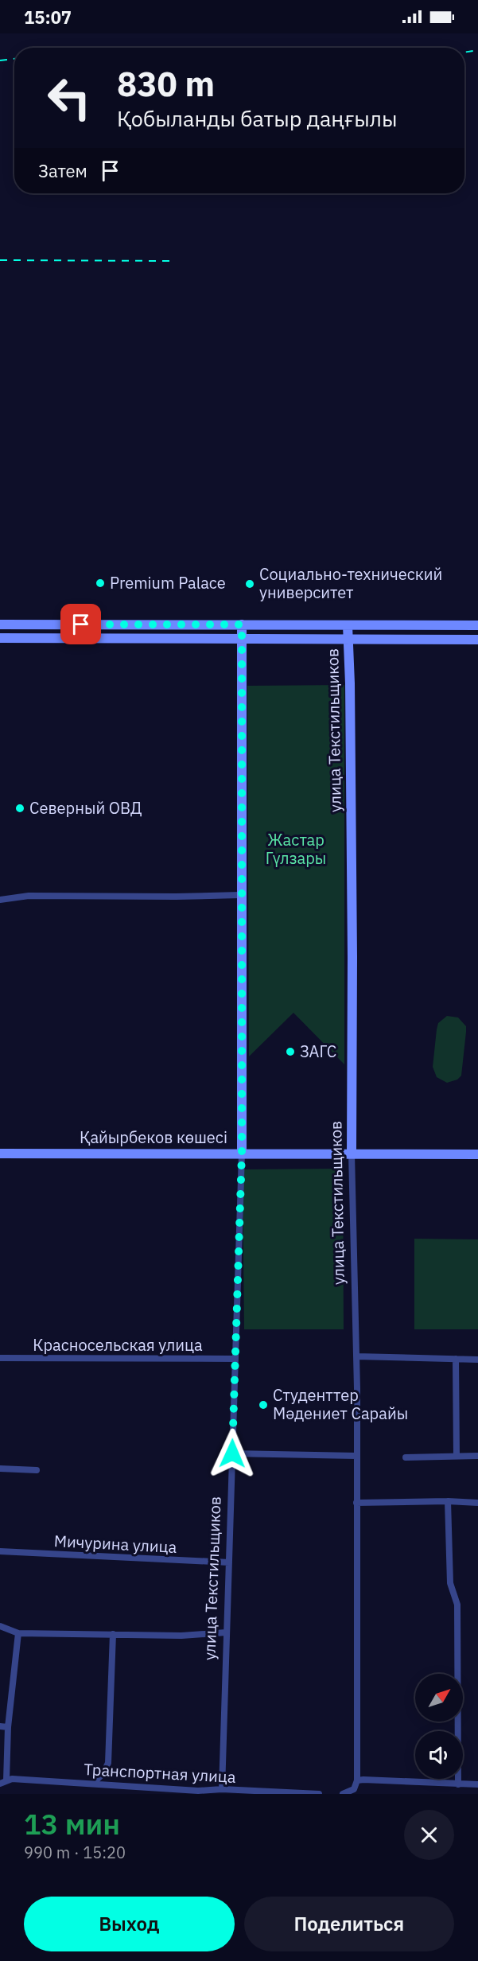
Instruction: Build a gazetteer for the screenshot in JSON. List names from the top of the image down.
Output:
{
  "streets": {
    "street": [
      "улица Текстильщиков",
      "Қайырбеков көшесі",
      "Красносельская улица",
      "Мичурина улица",
      "Транспортная улица"
    ]
  },
  "crossings": [
    ["улица Текстильщиков", "Қайырбеков көшесі"],
    ["улица Текстильщиков", "Красносельская улица"],
    ["улица Текстильщиков", "Мичурина улица"],
    ["улица Текстильщиков", "Транспортная улица"]
  ],
  "parks": ["Жастар Гүлзары"],
  "places": [
    "Premium Palace",
    "Социально-технический университет",
    "Северный ОВД",
    "ЗАГС",
    "Студенттер Мәдениет Сарайы"
  ],
  "north": "top right",
  "page": {
    "status": "15:07",
    "turn": ["830 m", "Қобыланды батыр даңғылы"],
    "then": "Затем",
    "heading": ["13 мин", "990 m · 15:20"],
    "buttons": ["Выход", "Поделиться"]
  }
}
